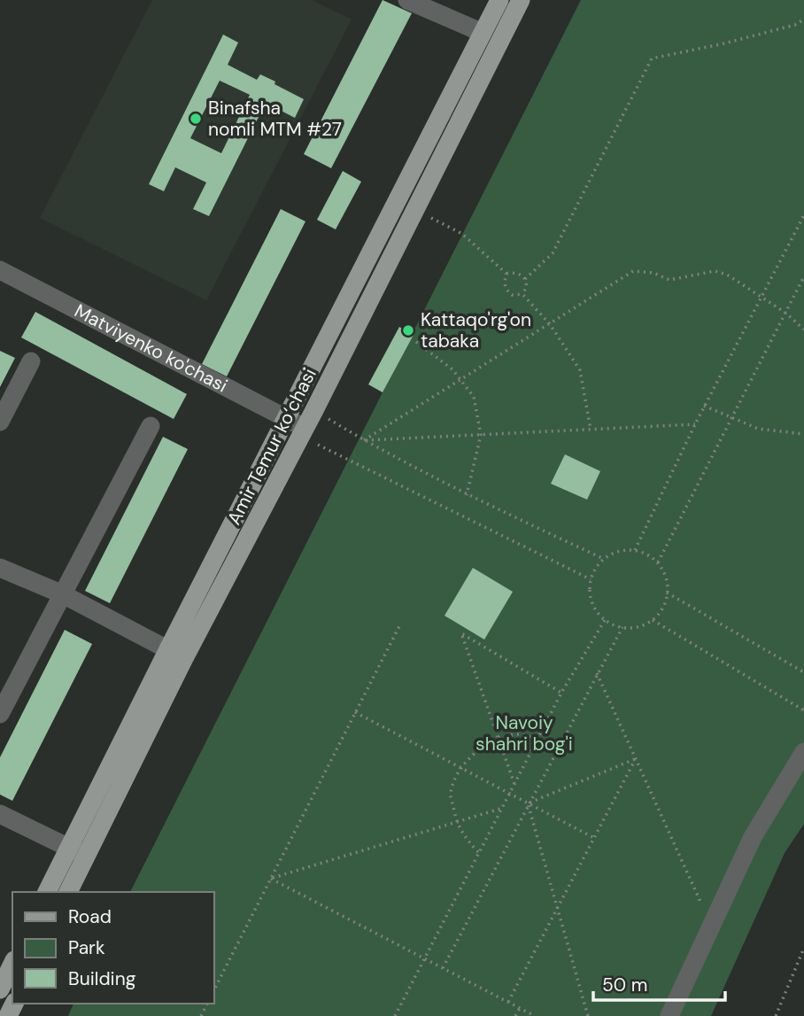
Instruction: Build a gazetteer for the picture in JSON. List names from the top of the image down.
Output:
{
  "streets": {
    "main road": ["Amir Temur ko‘chasi"],
    "street": ["Matviyenko ko'chasi"]
  },
  "crossings": [
    ["Matviyenko ko'chasi", "Amir Temur ko‘chasi"]
  ],
  "parks": ["Navoiy shahri bog'i"],
  "places": ["Binafsha nomli MTM #27", "Kattaqo'rg'on tabaka"],
  "legend": ["Road", "Park", "Building"],
  "scale_bar": "50 m"
}
